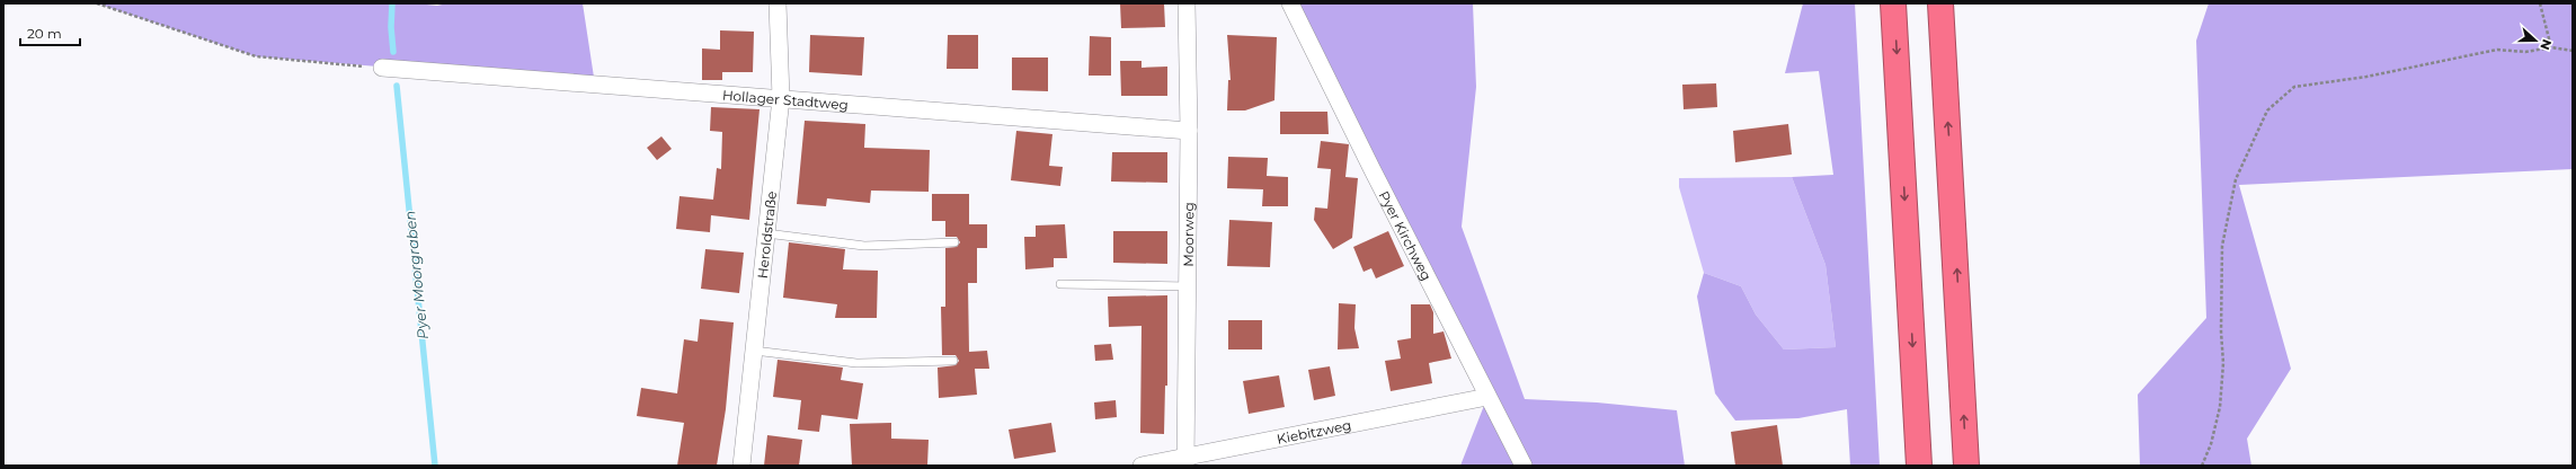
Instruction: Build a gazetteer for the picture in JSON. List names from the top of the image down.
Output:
{
  "streets": {
    "street": [
      "Hollager Stadtweg",
      "Heroldstraße",
      "Moorweg",
      "Pyer Kirchweg",
      "Kiebitzweg"
    ]
  },
  "crossings": [
    ["Hollager Stadtweg", "Heroldstraße"],
    ["Hollager Stadtweg", "Moorweg"],
    ["Moorweg", "Kiebitzweg"],
    ["Pyer Kirchweg", "Kiebitzweg"]
  ],
  "water": ["Pyer Moorgraben"],
  "scale_bar": "20 m",
  "north": "right"
}
